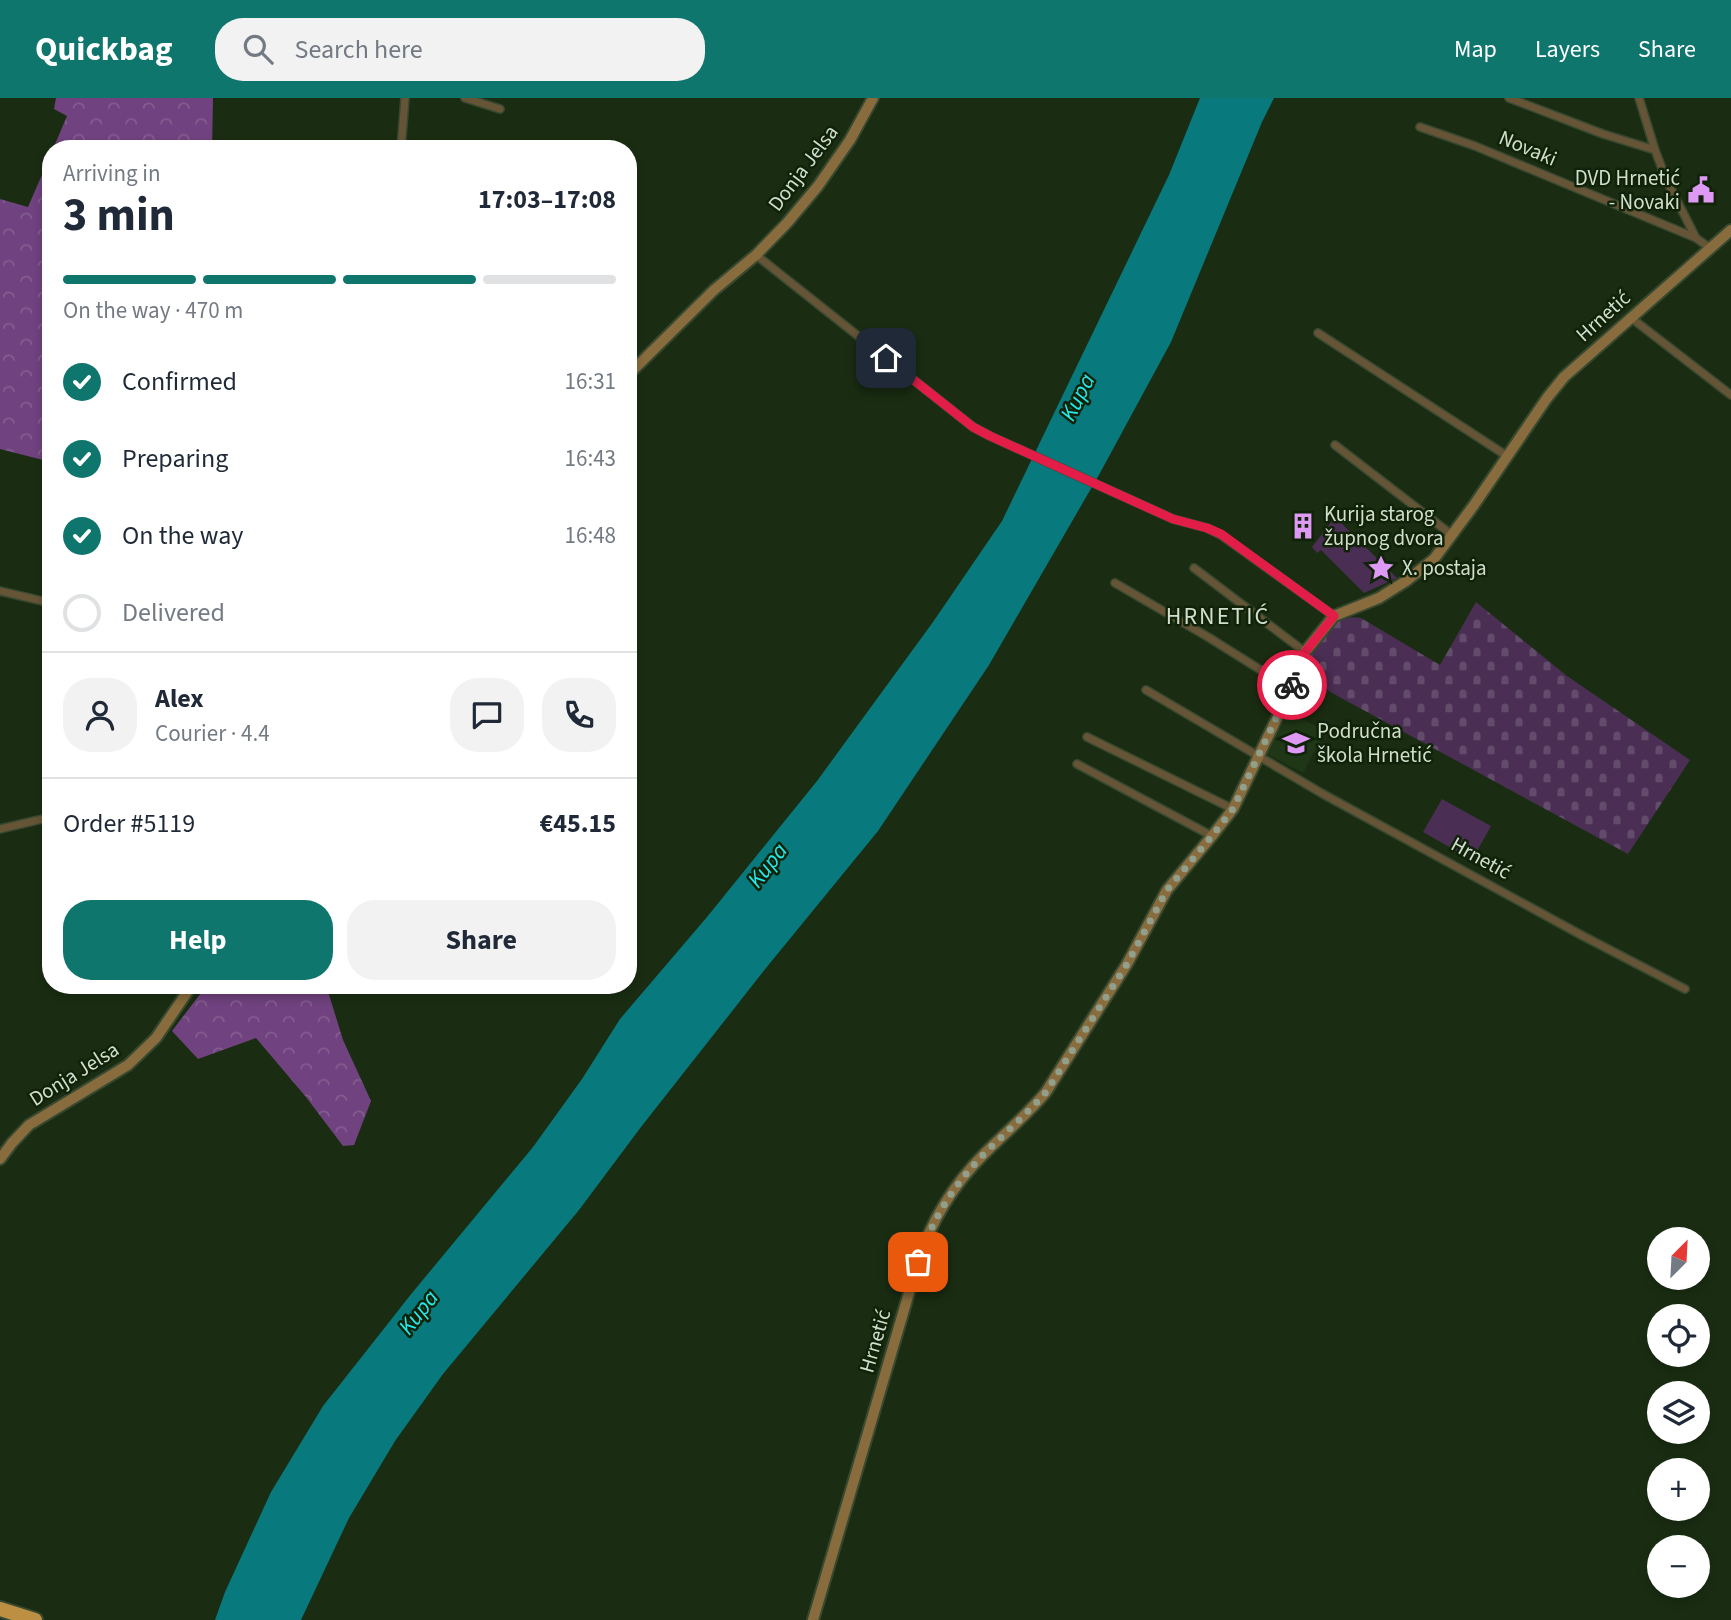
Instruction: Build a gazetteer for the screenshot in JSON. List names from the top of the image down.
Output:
{
  "streets": {
    "street": ["Novaki", "Donja Jelsa", "Hrnetić"]
  },
  "crossings": [
    ["Novaki", "Hrnetić"]
  ],
  "districts": ["HRNETIĆ"],
  "water": ["Kupa"],
  "places": {
    "public building": ["DVD Hrnetić - Novaki"],
    "building": ["Kurija starog župnog dvora"],
    "place": ["X. postaja"],
    "school or university": ["Područna škola Hrnetić"]
  },
  "north": "top right",
  "page": {
    "header": "Quickbag",
    "search": "Search here",
    "nav": ["Map", "Layers", "Share"],
    "heading": ["3 min", "Arriving in", "17:03–17:08"],
    "panel": [
      "Alex",
      "Courier · 4.4",
      "Order #5119",
      "€45.15"
    ],
    "bar": "On the way · 470 m",
    "list": [
      ["Confirmed", "16:31"],
      ["Preparing", "16:43"],
      ["On the way", "16:48"],
      "Delivered"
    ],
    "buttons": ["Help", "Share"],
    "map_buttons": ["+", "−"]
  }
}
